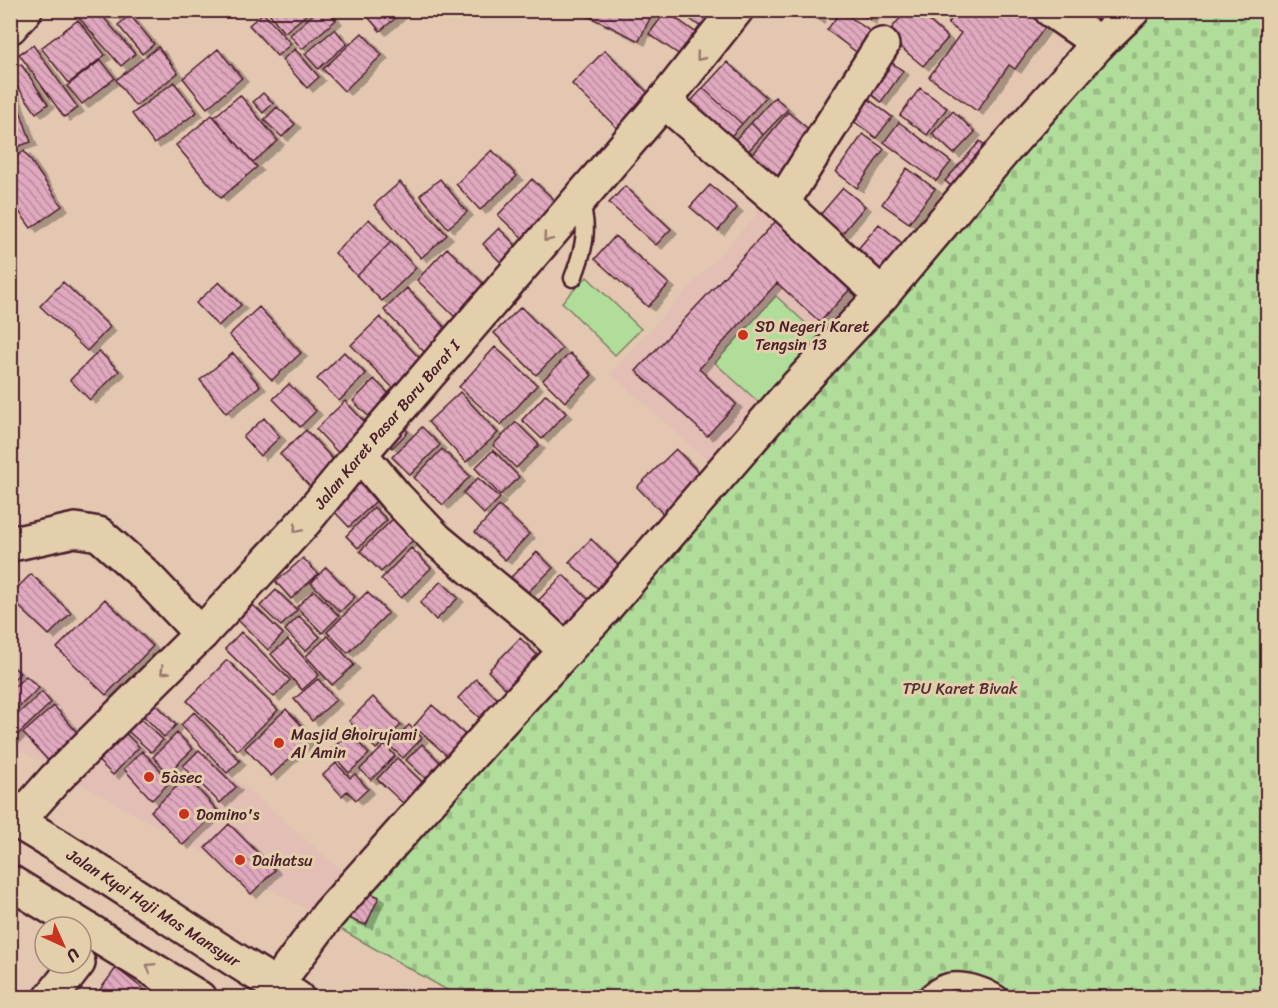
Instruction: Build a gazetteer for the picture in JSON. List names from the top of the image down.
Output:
{
  "streets": {
    "street": ["Jalan Karet Pasar Baru Barat I", "Jalan Kyai Haji Mas Mansyur"]
  },
  "crossings": [
    ["Jalan Karet Pasar Baru Barat I", "Jalan Kyai Haji Mas Mansyur"]
  ],
  "parks": ["TPU Karet Bivak"],
  "places": [
    "SD Negeri Karet Tengsin 13",
    "Masjid Ghoirujami Al Amin",
    "5àsec",
    "Domino's",
    "Daihatsu"
  ],
  "north": "bottom right"
}
